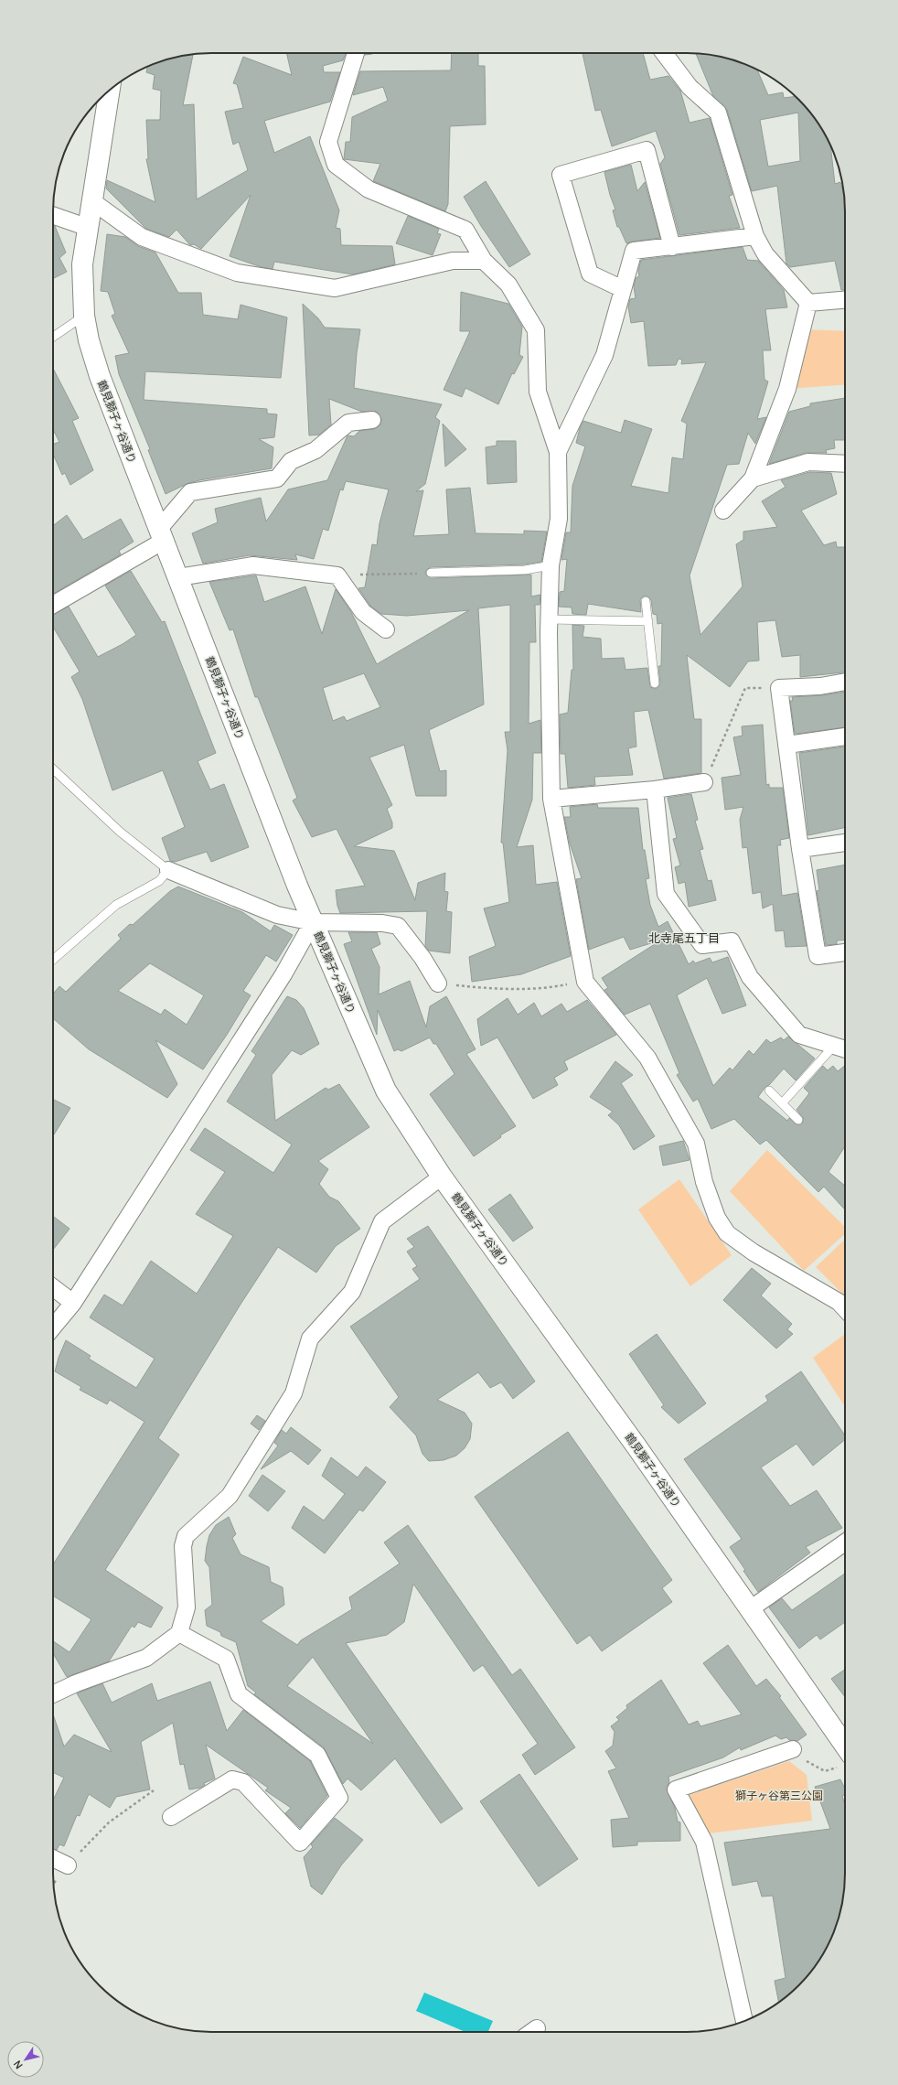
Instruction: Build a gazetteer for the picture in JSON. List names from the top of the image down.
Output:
{
  "streets": {
    "street": ["鶴見獅子ヶ谷通り"]
  },
  "districts": ["北寺尾五丁目"],
  "parks": ["獅子ヶ谷第三公園"],
  "north": "bottom left"
}
